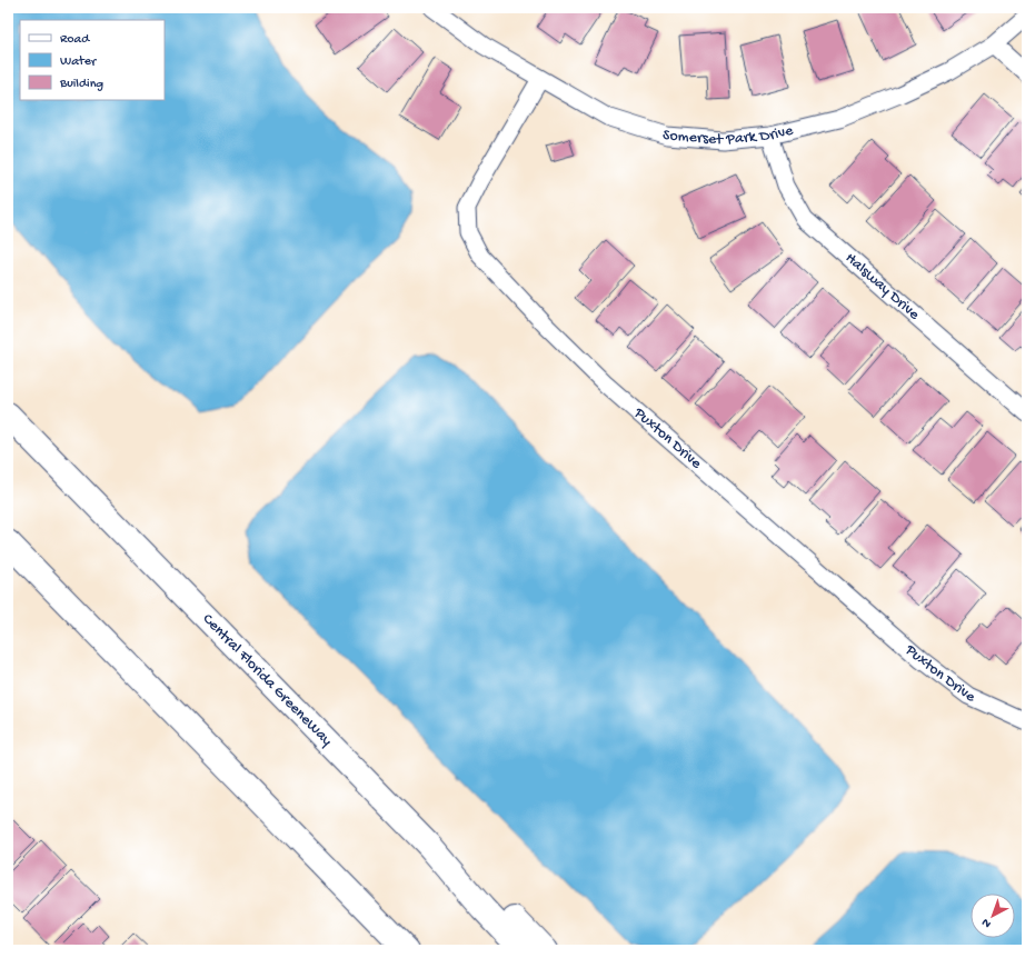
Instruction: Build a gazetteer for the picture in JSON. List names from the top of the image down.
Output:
{
  "streets": {
    "highway": ["Central Florida GreeneWay"],
    "street": ["Somerset Park Drive", "Halsway Drive", "Puxton Drive"]
  },
  "crossings": [
    ["Somerset Park Drive", "Halsway Drive"],
    ["Somerset Park Drive", "Puxton Drive"]
  ],
  "legend": ["Road", "Water", "Building"],
  "north": "bottom left"
}
